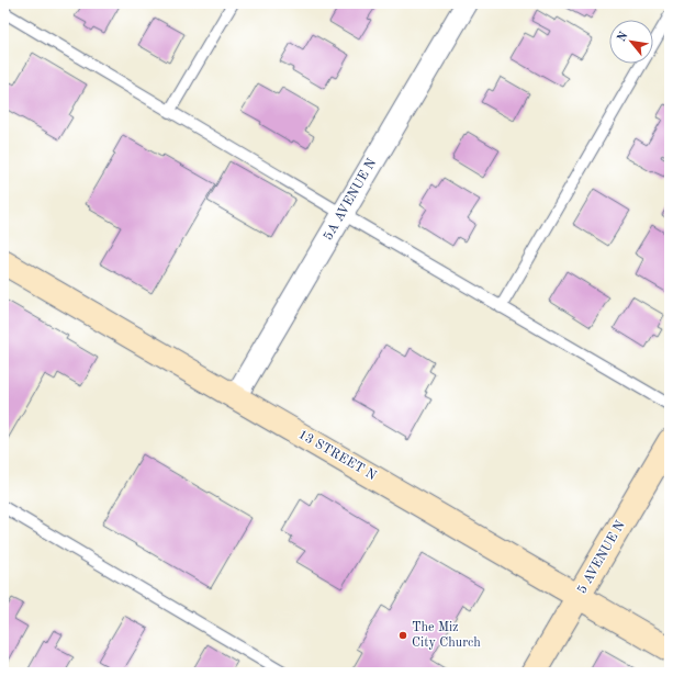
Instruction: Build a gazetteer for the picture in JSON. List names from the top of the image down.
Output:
{
  "streets": {
    "street": ["5A AVENUE N", "13 STREET N", "5 AVENUE N"]
  },
  "crossings": [
    ["5A AVENUE N", "13 STREET N"],
    ["13 STREET N", "5 AVENUE N"]
  ],
  "places": ["The Miz City Church"],
  "north": "top left"
}
